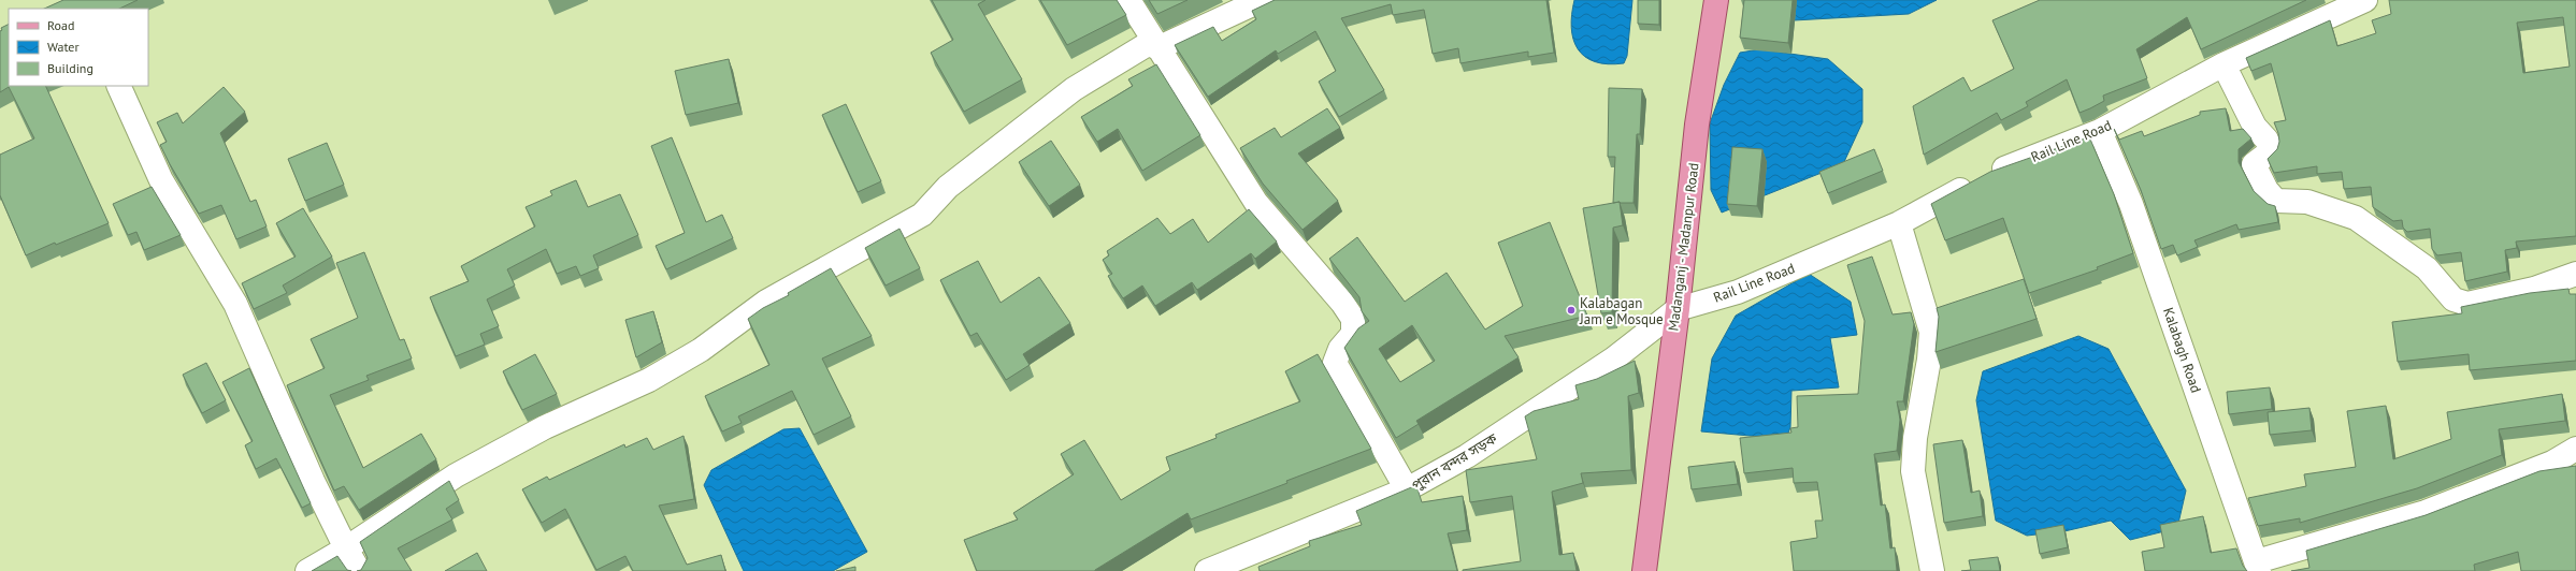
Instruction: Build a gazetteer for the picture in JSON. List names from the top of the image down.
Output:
{
  "streets": {
    "main road": ["Madanganj - Madanpur Road"],
    "street": ["Rail Line Road", "Kalabagh Road", "পুরান বন্দর সড়ক"]
  },
  "crossings": [
    ["Rail Line Road", "Madanganj - Madanpur Road"],
    ["Rail Line Road", "Kalabagh Road"],
    ["Rail Line Road", "পুরান বন্দর সড়ক"],
    ["Madanganj - Madanpur Road", "পুরান বন্দর সড়ক"]
  ],
  "places": ["Kalabagan Jam e Mosque"],
  "legend": ["Road", "Water", "Building"]
}
